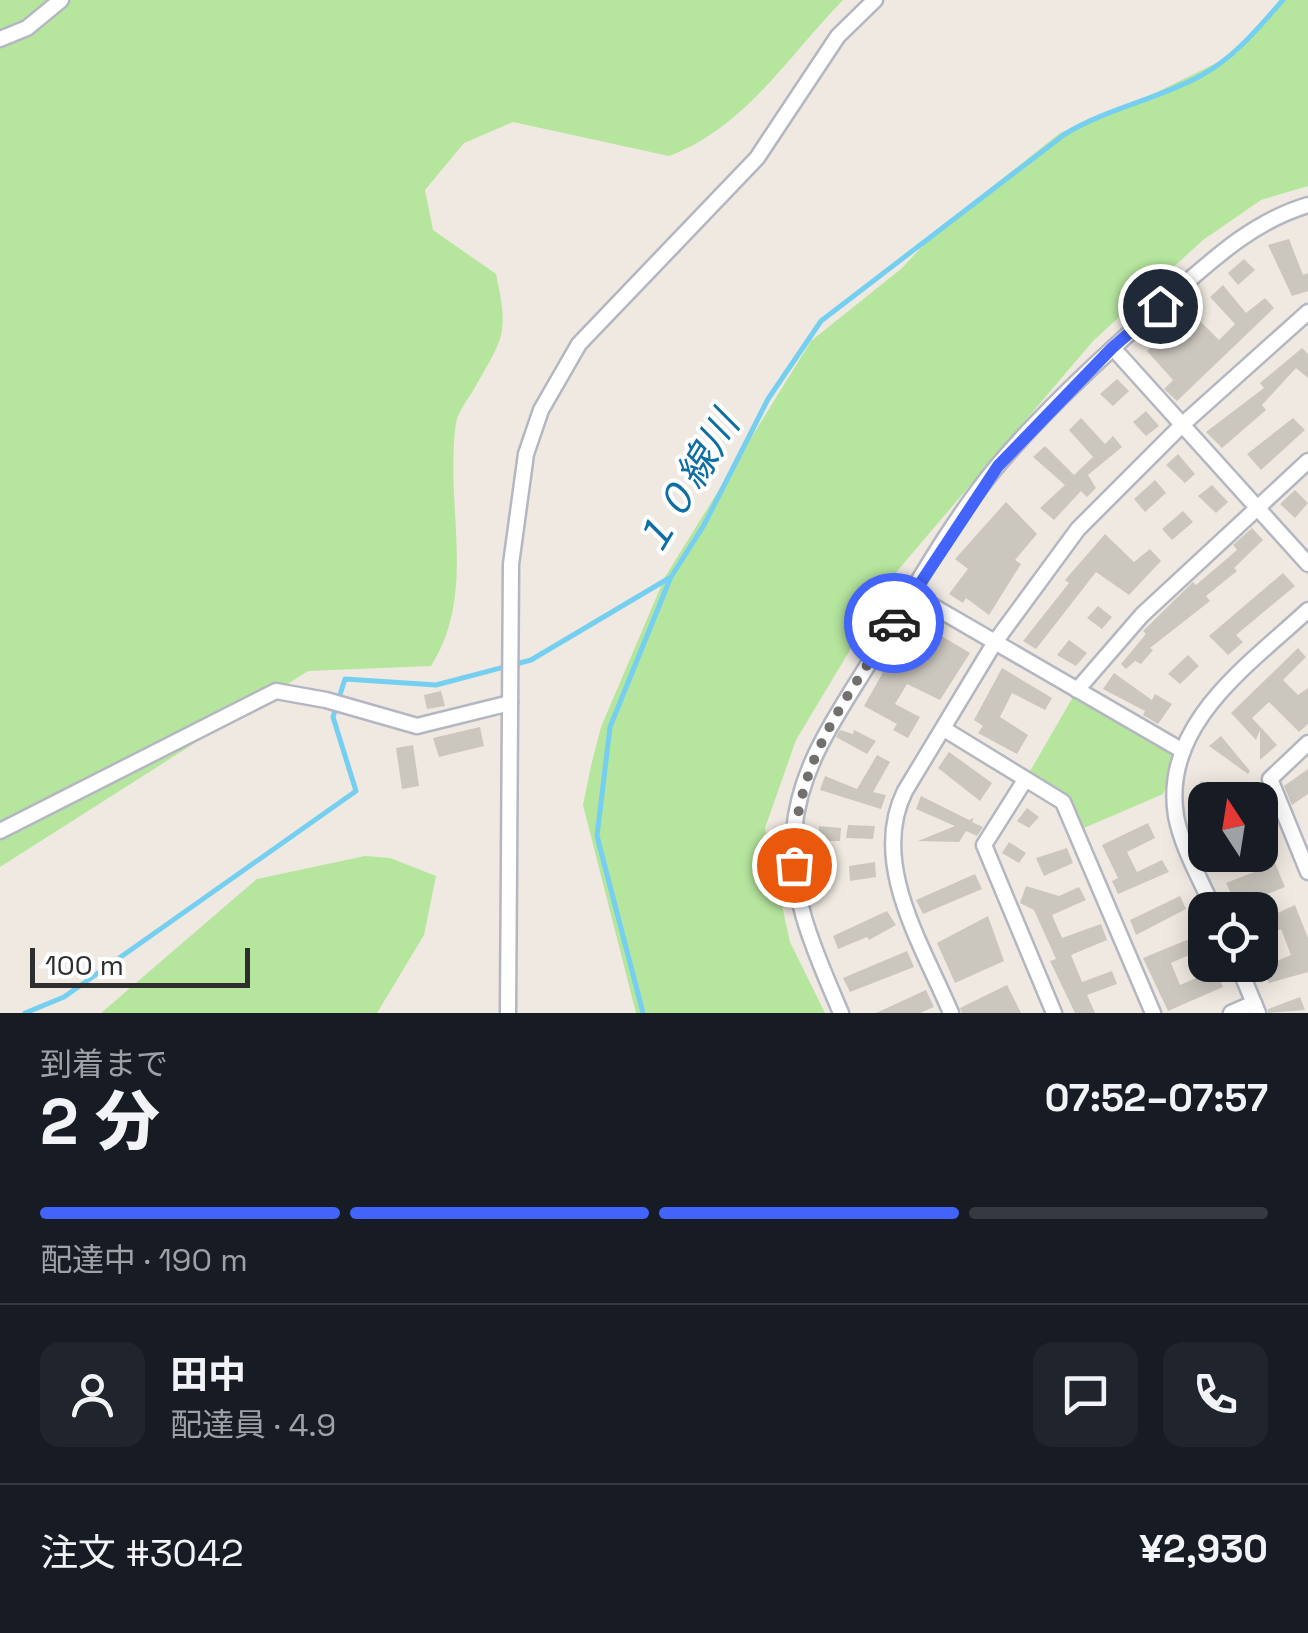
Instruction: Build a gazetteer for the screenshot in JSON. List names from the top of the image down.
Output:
{
  "water": ["１０線川"],
  "scale_bar": "100 m",
  "north": "top",
  "page": {
    "scale": "100 m",
    "heading": ["2 分", "到着まで", "07:52–07:57"],
    "panel": [
      "田中",
      "配達員 · 4.9",
      "注文 #3042",
      "¥2,930"
    ],
    "bar": "配達中 · 190 m"
  }
}
